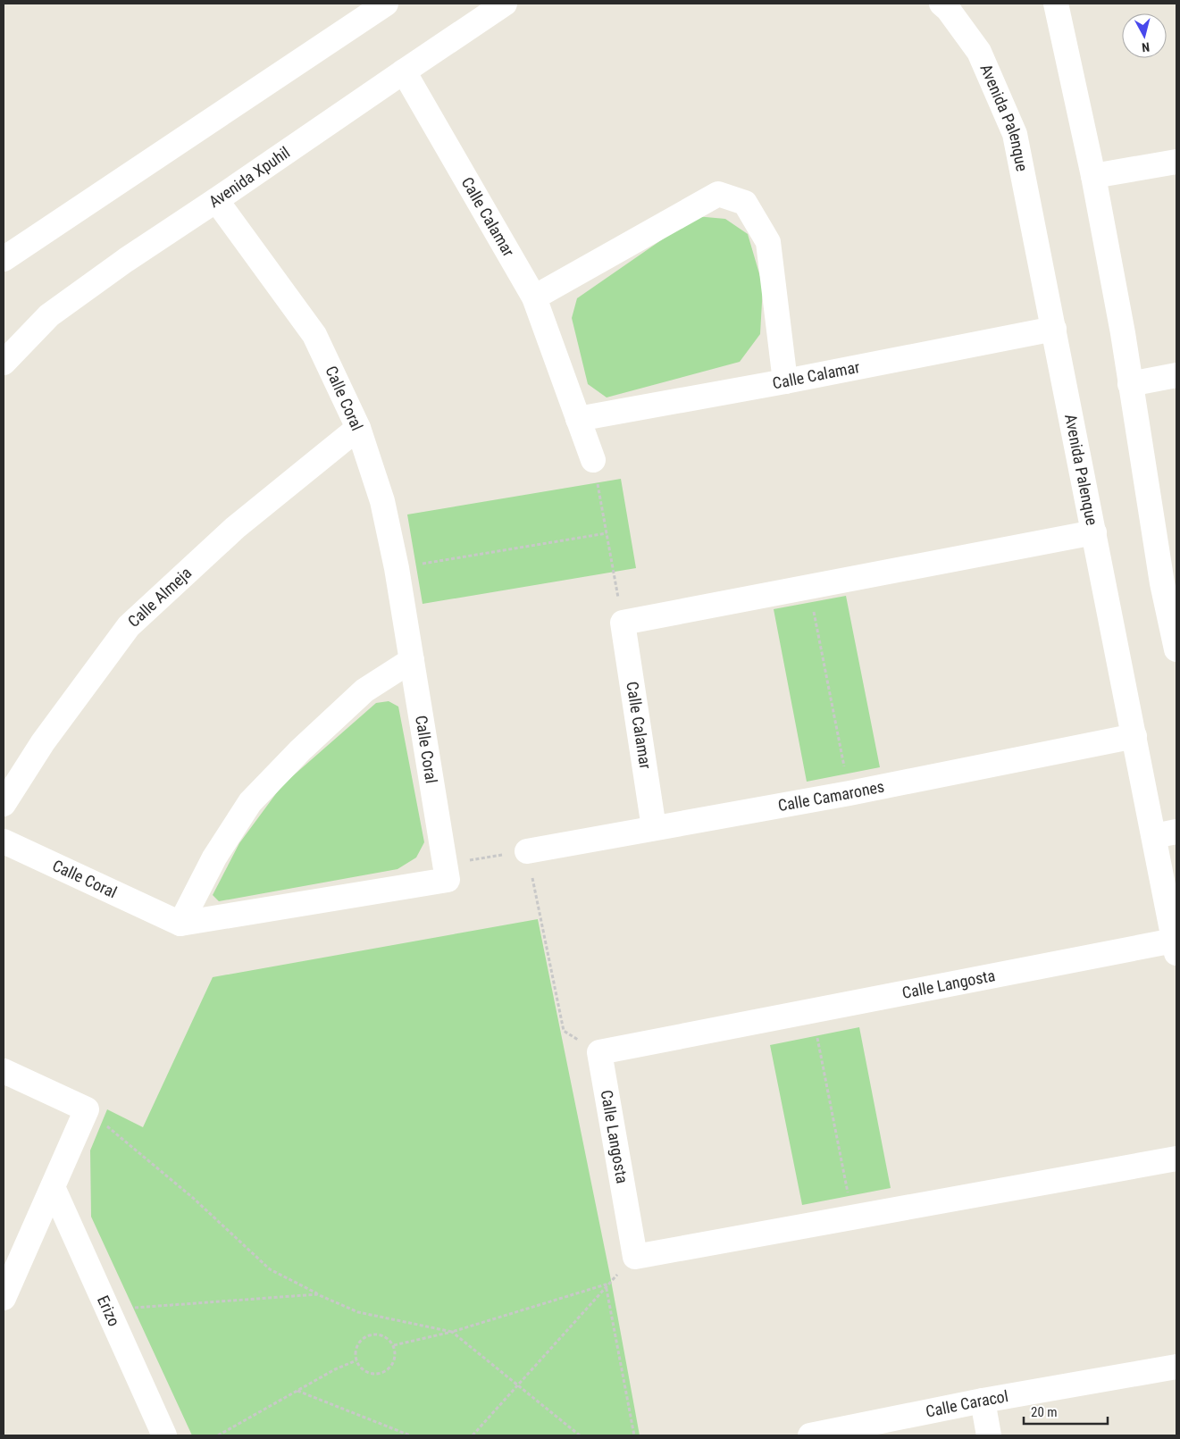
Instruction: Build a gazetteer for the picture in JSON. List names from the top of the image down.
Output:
{
  "streets": {
    "street": [
      "Avenida Palenque",
      "Avenida Xpuhil",
      "Calle Calamar",
      "Calle Coral",
      "Calle Almeja",
      "Calle Camarones",
      "Calle Langosta",
      "Erizo",
      "Calle Caracol"
    ]
  },
  "crossings": [
    ["Avenida Palenque", "Calle Calamar"],
    ["Avenida Palenque", "Calle Camarones"],
    ["Avenida Palenque", "Calle Langosta"],
    ["Avenida Xpuhil", "Calle Calamar"],
    ["Avenida Xpuhil", "Calle Coral"],
    ["Calle Calamar", "Calle Camarones"],
    ["Calle Coral", "Calle Almeja"]
  ],
  "scale_bar": "20 m",
  "north": "bottom"
}
